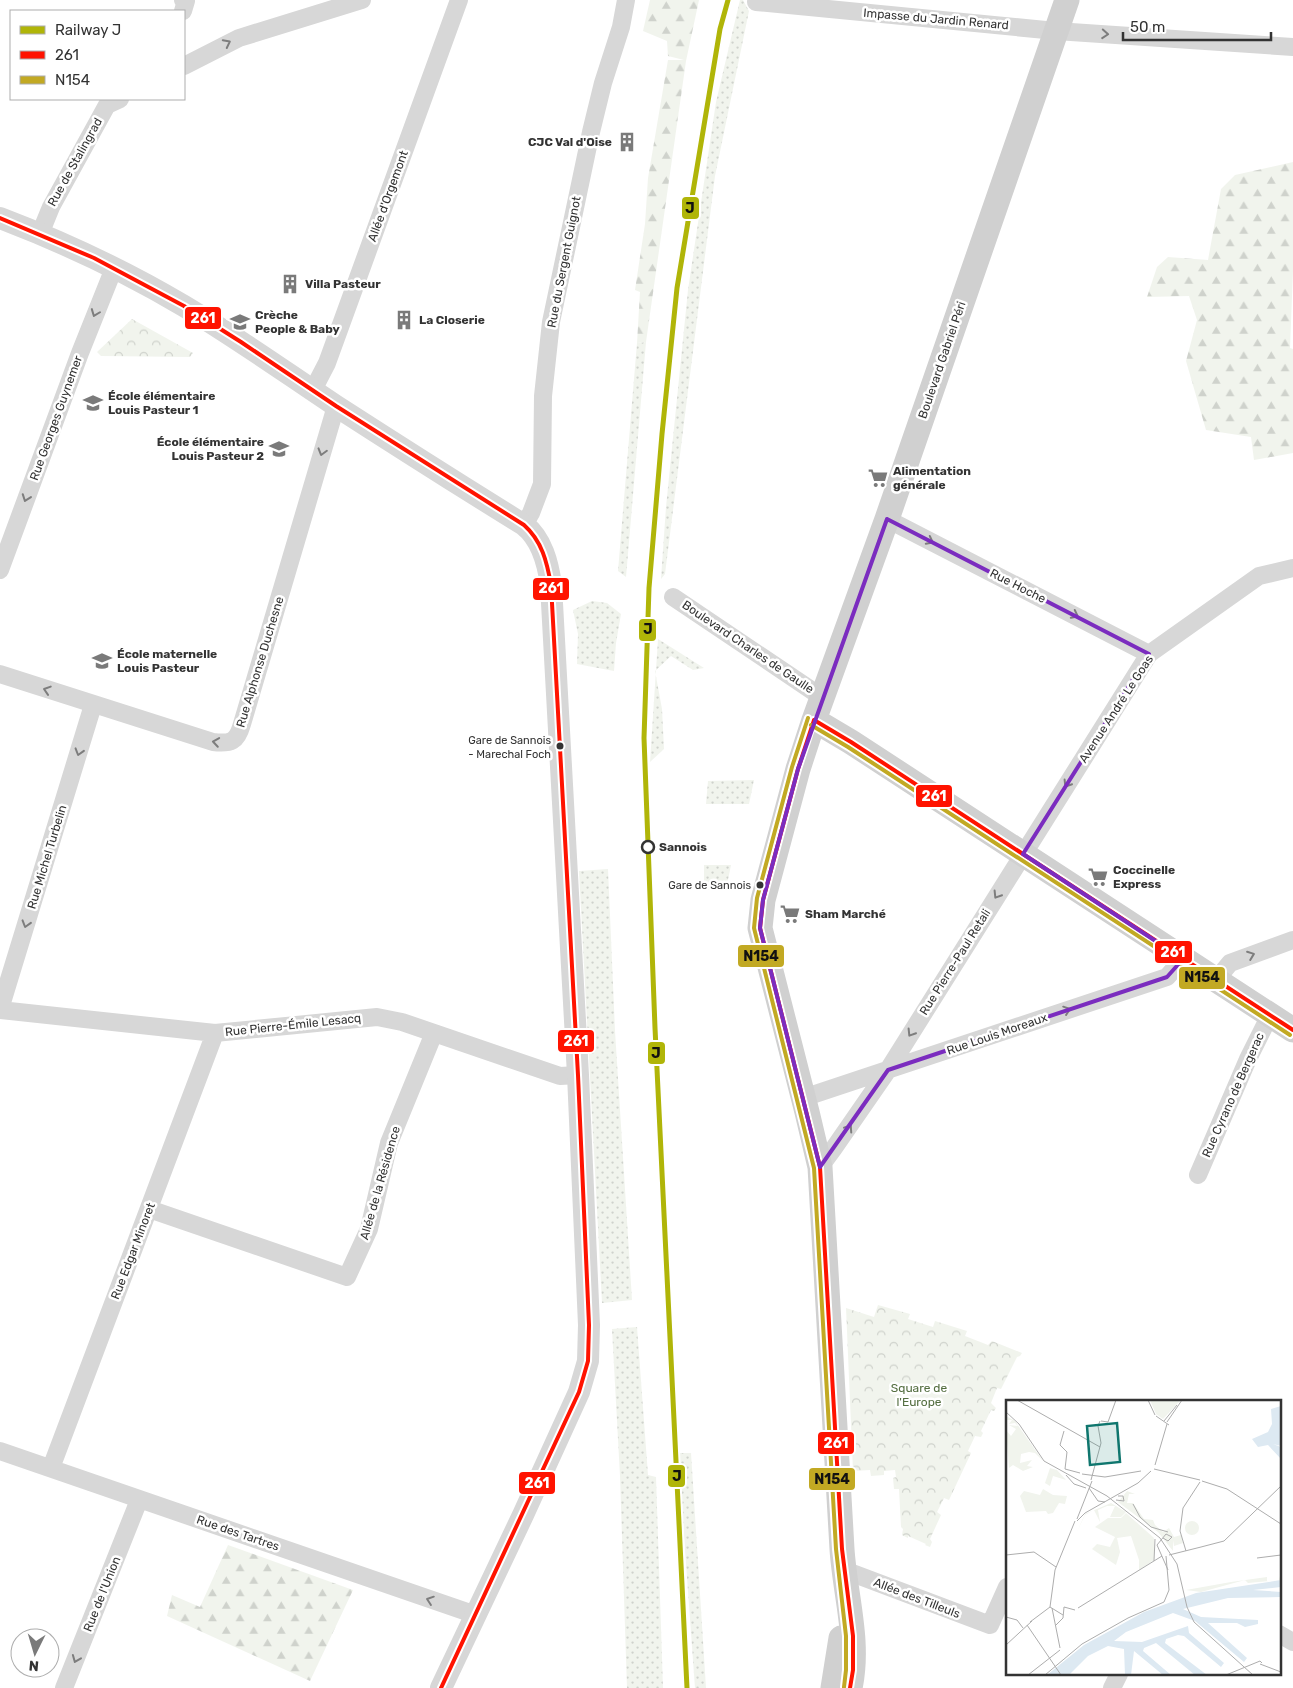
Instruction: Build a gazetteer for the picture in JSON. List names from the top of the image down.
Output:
{
  "streets": {
    "main road": ["Boulevard Gabriel Péri", "Boulevard Charles de Gaulle"],
    "street": [
      "Impasse du Jardin Renard",
      "Rue de Stalingrad",
      "Allée d'Orgemont",
      "Rue du Sergent Guignot",
      "Rue Georges Guynemer",
      "Rue Hoche",
      "Rue Alphonse Duchesne",
      "Avenue André Le Goas",
      "Rue Michel Turbelin",
      "Rue Pierre-Paul Retali",
      "Rue Pierre-Émile Lesacq",
      "Rue Louis Moreaux",
      "Rue Cyrano de Bergerac",
      "Allée de la Résidence",
      "Rue Edgar Minoret",
      "Rue des Tartres",
      "Rue de l'Union",
      "Allée des Tilleuls"
    ]
  },
  "crossings": [
    ["Impasse du Jardin Renard", "Boulevard Gabriel Péri"],
    ["Boulevard Gabriel Péri", "Rue Hoche"],
    ["Boulevard Gabriel Péri", "Boulevard Charles de Gaulle"],
    ["Boulevard Gabriel Péri", "Rue Pierre-Paul Retali"],
    ["Boulevard Gabriel Péri", "Rue Louis Moreaux"],
    ["Boulevard Gabriel Péri", "Allée des Tilleuls"],
    ["Rue Hoche", "Avenue André Le Goas"],
    ["Boulevard Charles de Gaulle", "Avenue André Le Goas"],
    ["Boulevard Charles de Gaulle", "Rue Pierre-Paul Retali"],
    ["Boulevard Charles de Gaulle", "Rue Louis Moreaux"],
    ["Boulevard Charles de Gaulle", "Rue Cyrano de Bergerac"],
    ["Rue Alphonse Duchesne", "Rue Michel Turbelin"],
    ["Avenue André Le Goas", "Rue Pierre-Paul Retali"],
    ["Rue Michel Turbelin", "Rue Pierre-Émile Lesacq"],
    ["Rue Pierre-Paul Retali", "Rue Louis Moreaux"],
    ["Rue Pierre-Émile Lesacq", "Allée de la Résidence"],
    ["Rue Pierre-Émile Lesacq", "Rue Edgar Minoret"],
    ["Allée de la Résidence", "Rue Edgar Minoret"],
    ["Rue Edgar Minoret", "Rue des Tartres"],
    ["Rue des Tartres", "Rue de l'Union"]
  ],
  "one_way": [
    "Impasse du Jardin Renard",
    "Rue Georges Guynemer",
    "Rue Hoche",
    "Avenue André Le Goas",
    "Rue Michel Turbelin",
    "Rue Louis Moreaux",
    "Rue des Tartres",
    "Rue de l'Union"
  ],
  "parks": ["Square de l'Europe"],
  "places": {
    "building": ["CJC Val d'Oise", "Villa Pasteur", "La Closerie"],
    "school or university": [
      "Crèche People & Baby",
      "École élémentaire Louis Pasteur 1",
      "École élémentaire Louis Pasteur 2",
      "École maternelle Louis Pasteur"
    ],
    "supermarket": ["Alimentation générale", "Coccinelle Express", "Sham Marché"],
    "other": ["Gare de Sannois - Marechal Foch", "Sannois", "Gare de Sannois"]
  },
  "lines": ["rail line J", "transit line 261", "transit line N154"],
  "legend": ["Railway J", "261", "N154"],
  "scale_bar": "50 m",
  "north": "bottom"
}
